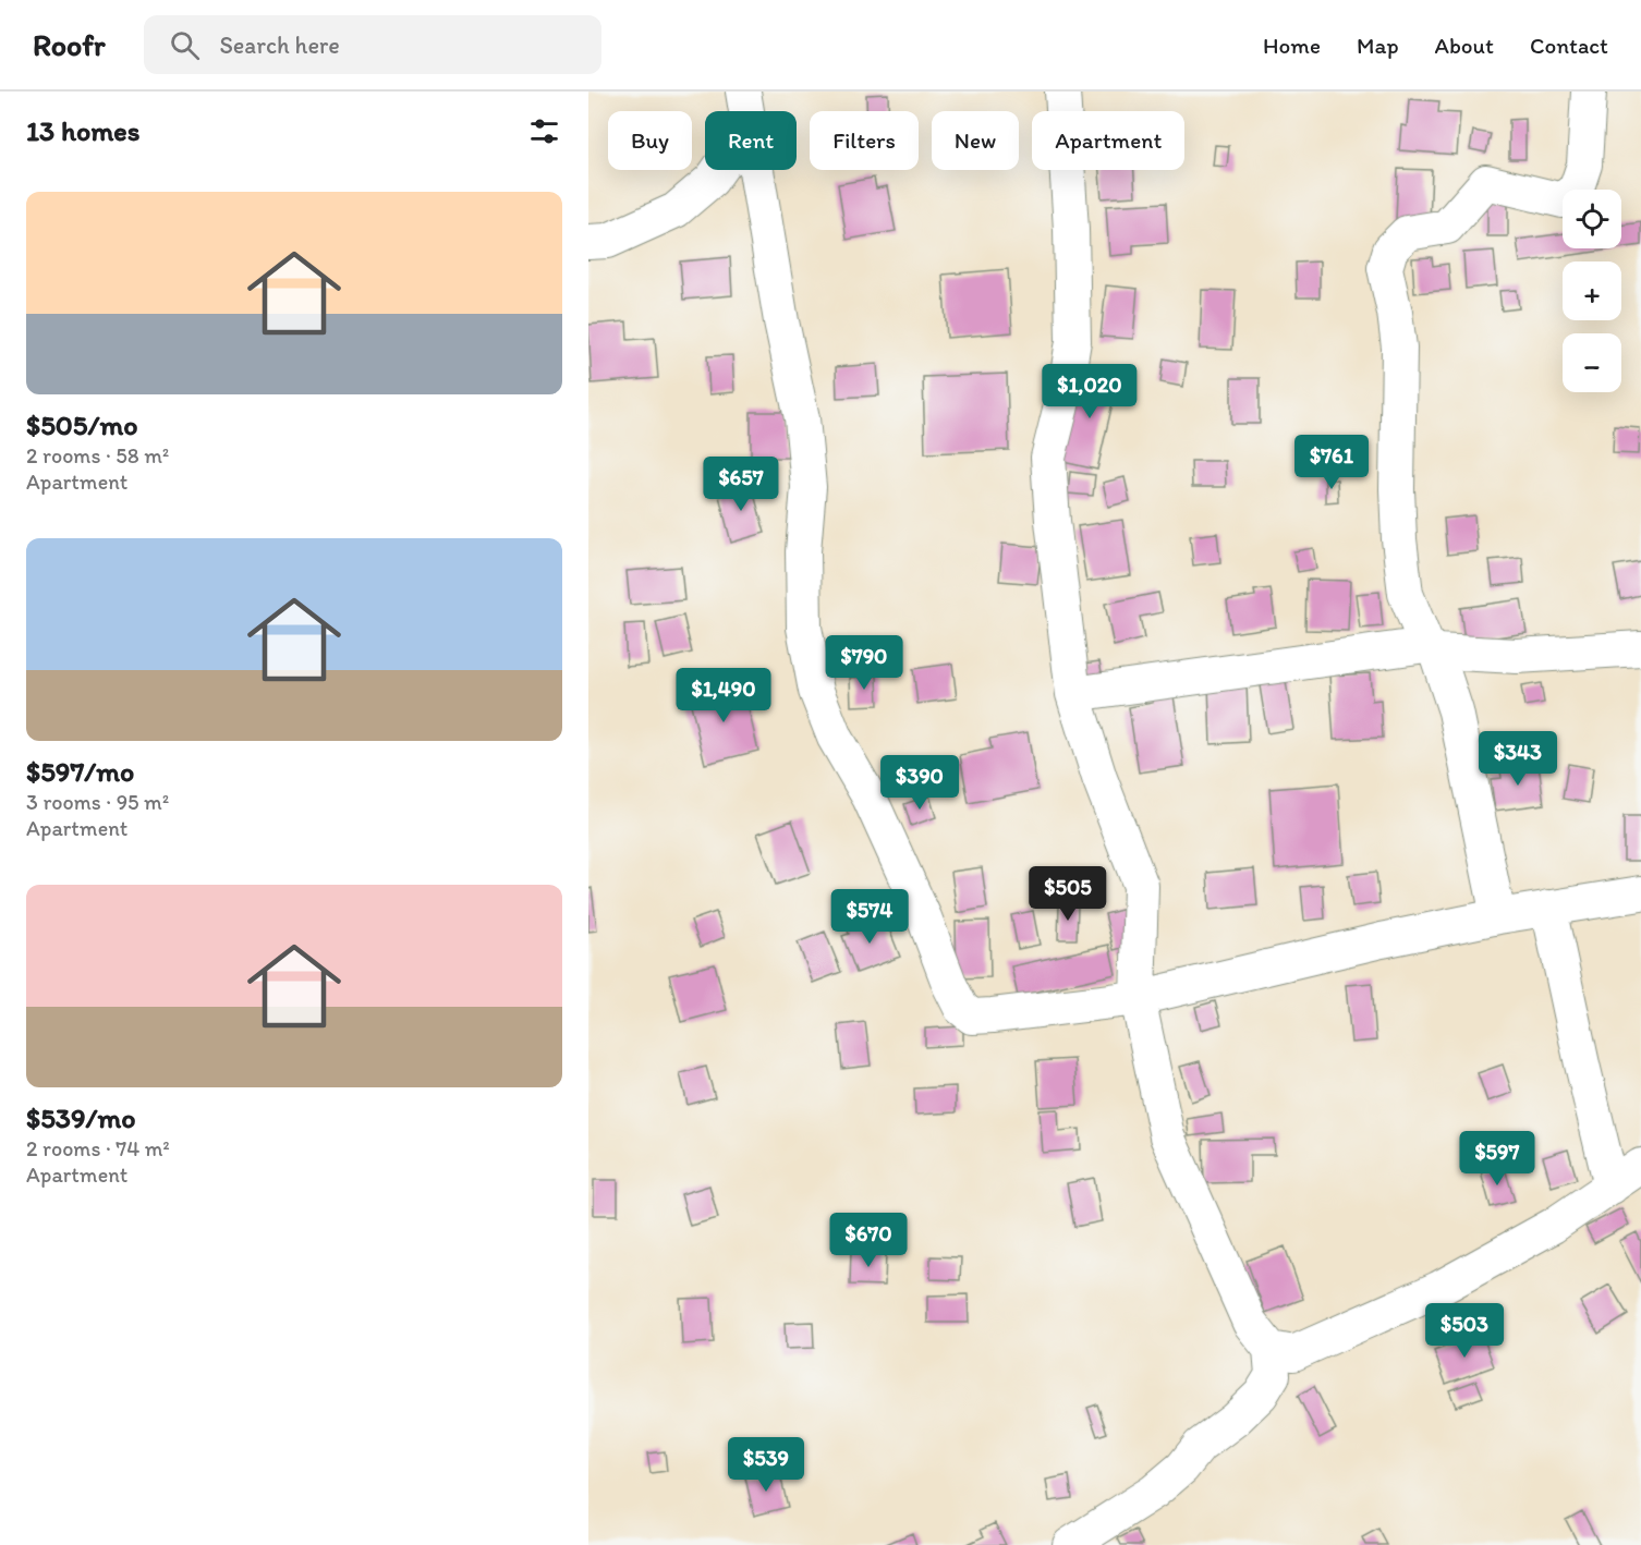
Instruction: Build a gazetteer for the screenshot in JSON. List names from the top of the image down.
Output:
{
  "page": {
    "header": "Roofr",
    "search": "Search here",
    "nav": [
      "Home",
      "Map",
      "About",
      "Contact"
    ],
    "heading": "13 homes",
    "chip": [
      "Buy",
      "Rent",
      "Filters",
      "New",
      "Apartment"
    ],
    "list": [
      {
        "name": "$505/mo",
        "note": "2 rooms · 58 m² · Apartment"
      },
      {
        "name": "$597/mo",
        "note": "3 rooms · 95 m² · Apartment"
      },
      {
        "name": "$539/mo",
        "note": "2 rooms · 74 m² · Apartment"
      }
    ],
    "map_buttons": ["+", "−"],
    "price": [
      "$1,020",
      "$761",
      "$657",
      "$790",
      "$1,490",
      "$343",
      "$390",
      "$505",
      "$574",
      "$597",
      "$670",
      "$503",
      "$539"
    ]
  }
}
